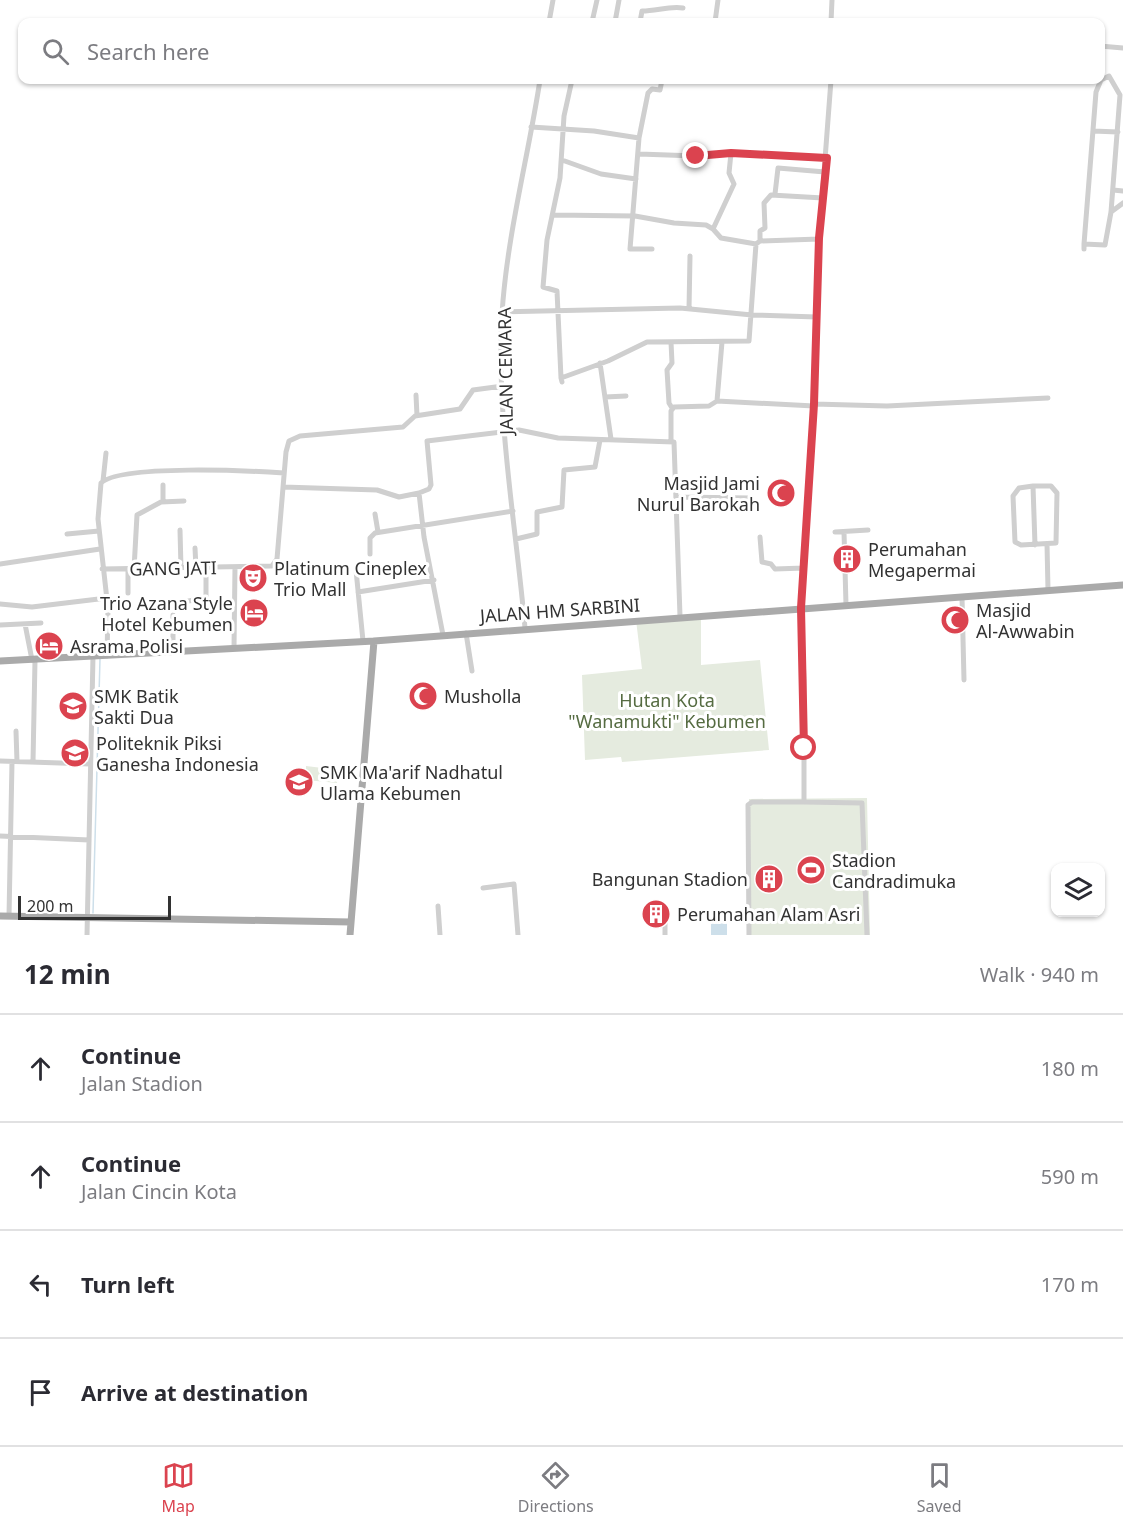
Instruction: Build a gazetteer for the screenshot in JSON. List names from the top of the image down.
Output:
{
  "streets": {
    "main road": ["JALAN HM SARBINI"],
    "street": ["JALAN CEMARA", "GANG JATI"]
  },
  "crossings": [
    ["JALAN CEMARA", "JALAN HM SARBINI"]
  ],
  "parks": ["Hutan Kota \"Wanamukti\" Kebumen"],
  "places": {
    "mosque": ["Masjid Jami Nurul Barokah", "Masjid Al-Awwabin", "Musholla"],
    "building": ["Perumahan Megapermai", "Bangunan Stadion", "Perumahan Alam Asri"],
    "theatre": ["Platinum Cineplex Trio Mall"],
    "hotel": ["Trio Azana Style Hotel Kebumen", "Asrama Polisi"],
    "school or university": ["SMK Batik Sakti Dua", "Politeknik Piksi Ganesha Indonesia", "SMK Ma'arif Nadhatul Ulama Kebumen"],
    "sports": ["Stadion Candradimuka"]
  },
  "scale_bar": "200 m",
  "page": {
    "search": "Search here",
    "scale": "200 m",
    "heading": ["12 min", "Walk · 940 m"],
    "list": [
      ["Continue", "Jalan Stadion", "180 m"],
      ["Continue", "Jalan Cincin Kota", "590 m"],
      ["Turn left", "170 m"],
      "Arrive at destination"
    ],
    "nav": ["Map", "Directions", "Saved"]
  }
}
